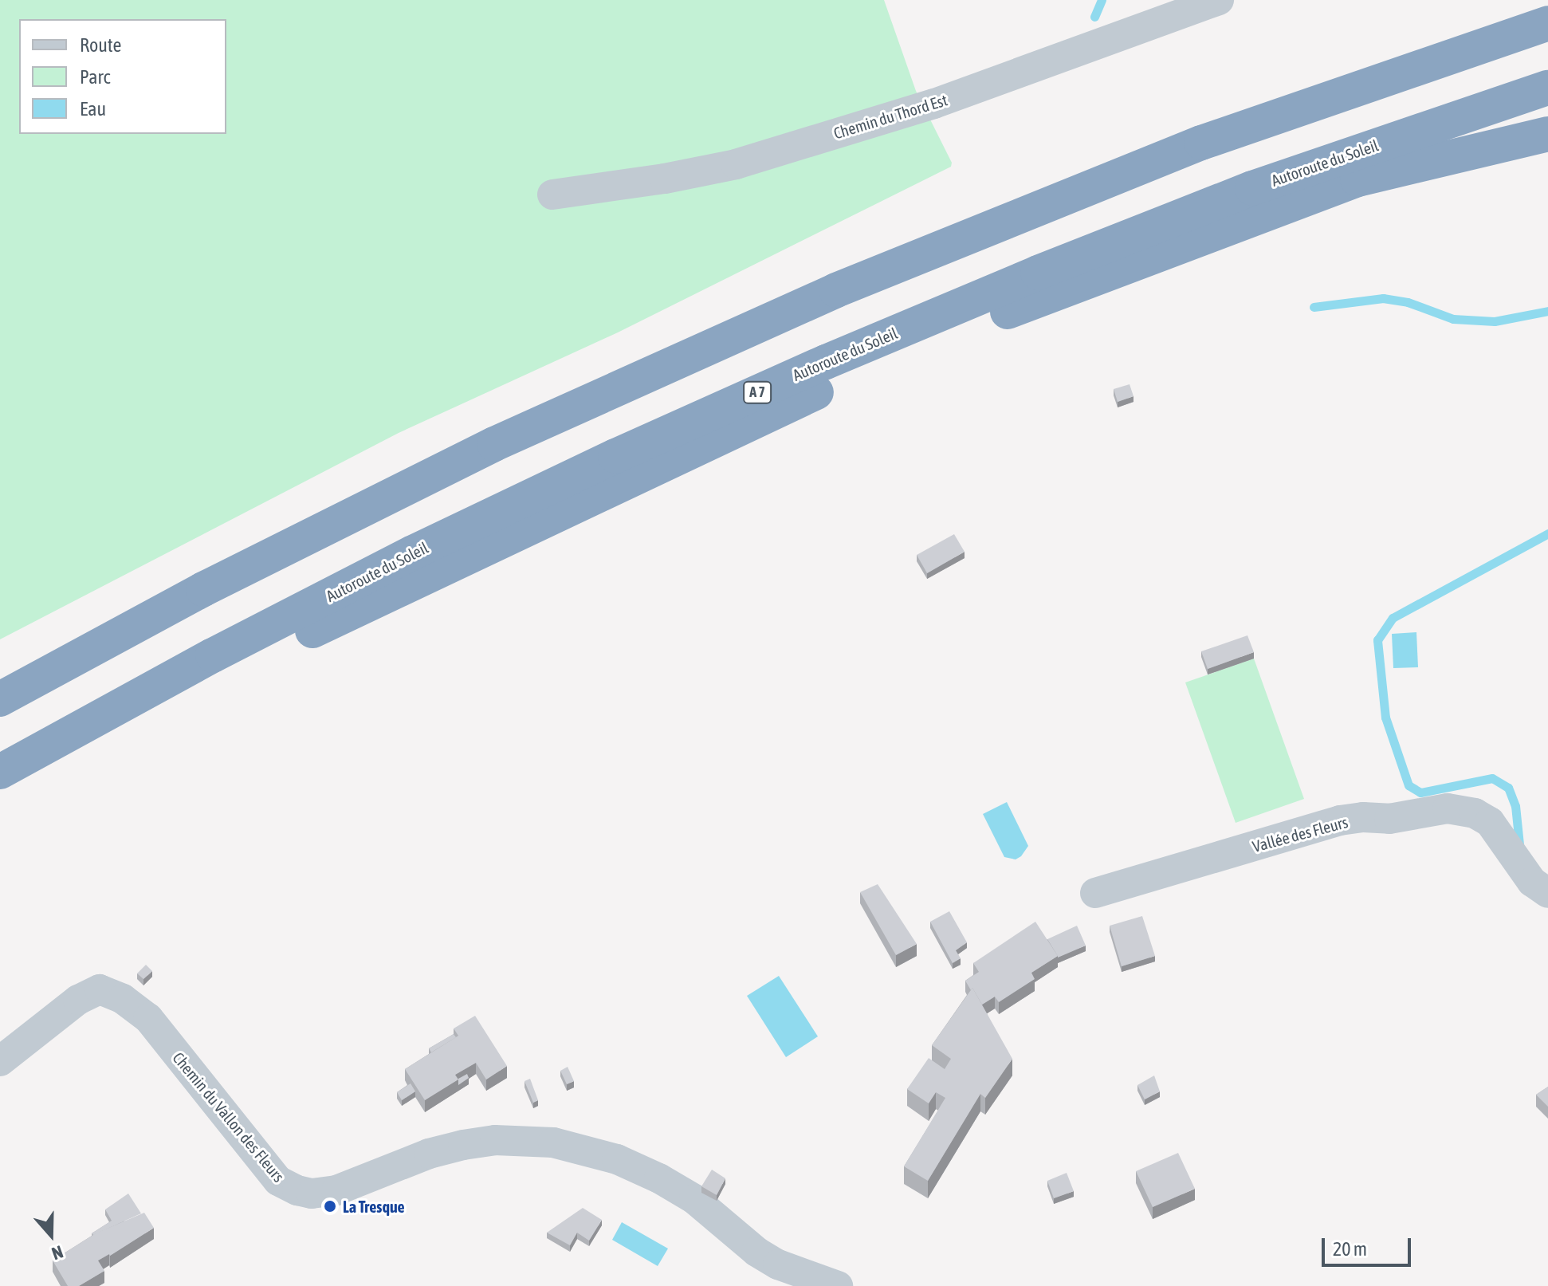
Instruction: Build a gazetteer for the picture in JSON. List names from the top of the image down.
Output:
{
  "streets": {
    "highway": ["Autoroute du Soleil", "A 7"],
    "street": ["Chemin du Thord Est", "Vallée des Fleurs", "Chemin du Vallon des Fleurs"]
  },
  "places": ["La Tresque"],
  "legend": ["Route", "Parc", "Eau"],
  "scale_bar": "20 m",
  "north": "bottom"
}
